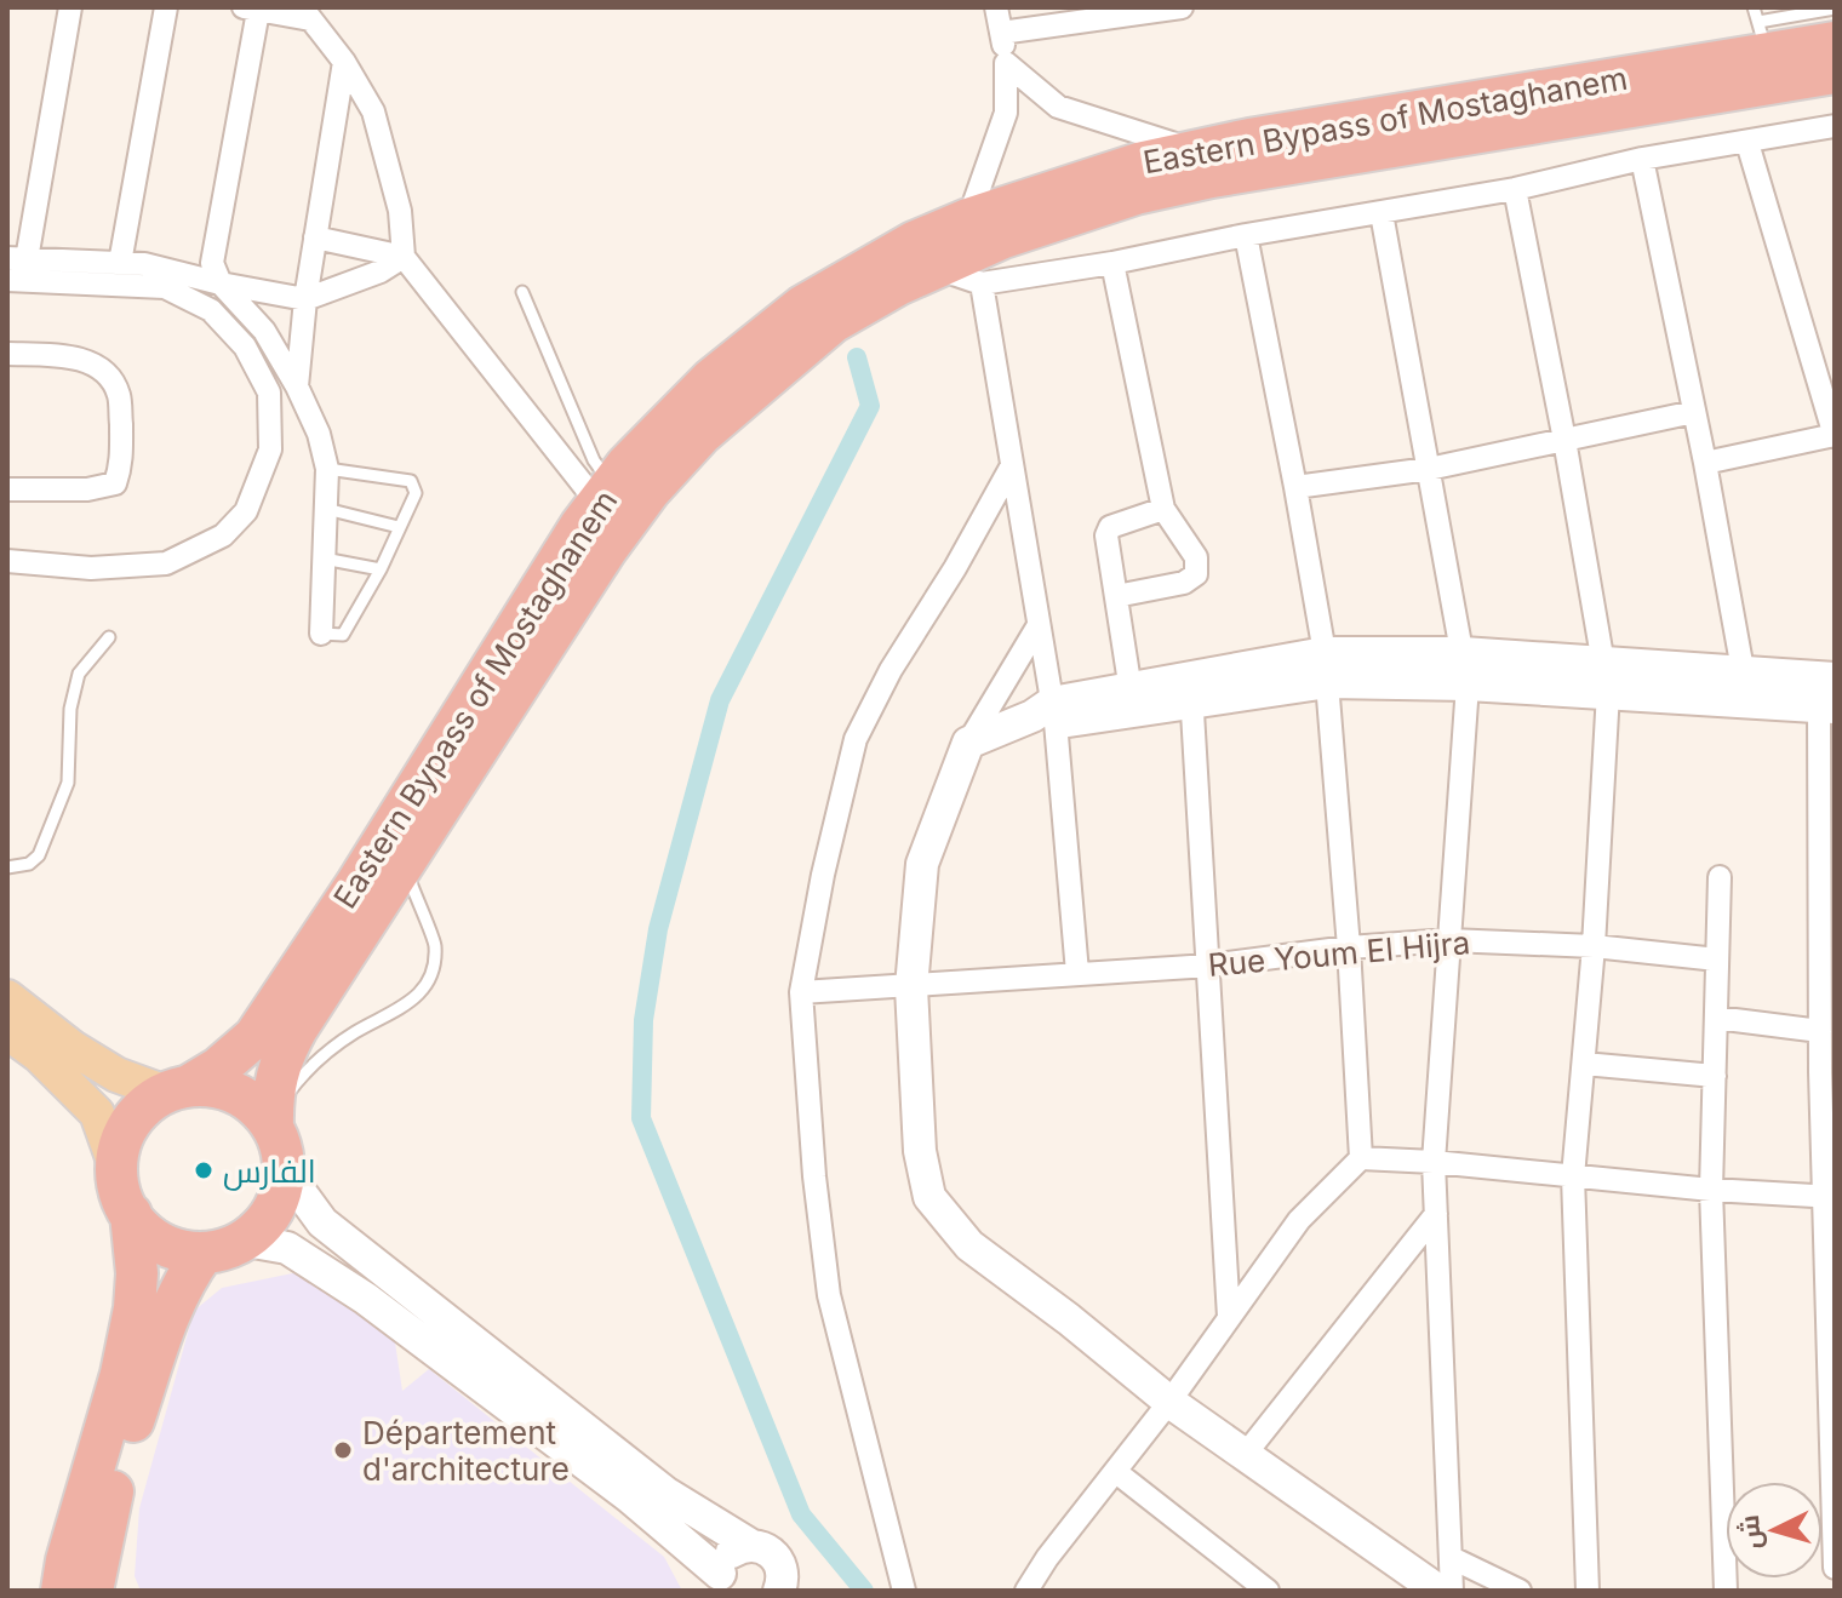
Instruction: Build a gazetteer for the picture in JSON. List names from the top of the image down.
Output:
{
  "streets": {
    "highway": ["Eastern Bypass of Mostaghanem"],
    "street": ["Rue Youm El Hijra"]
  },
  "places": ["الفارس", "Département d'architecture"],
  "north": "left"
}
